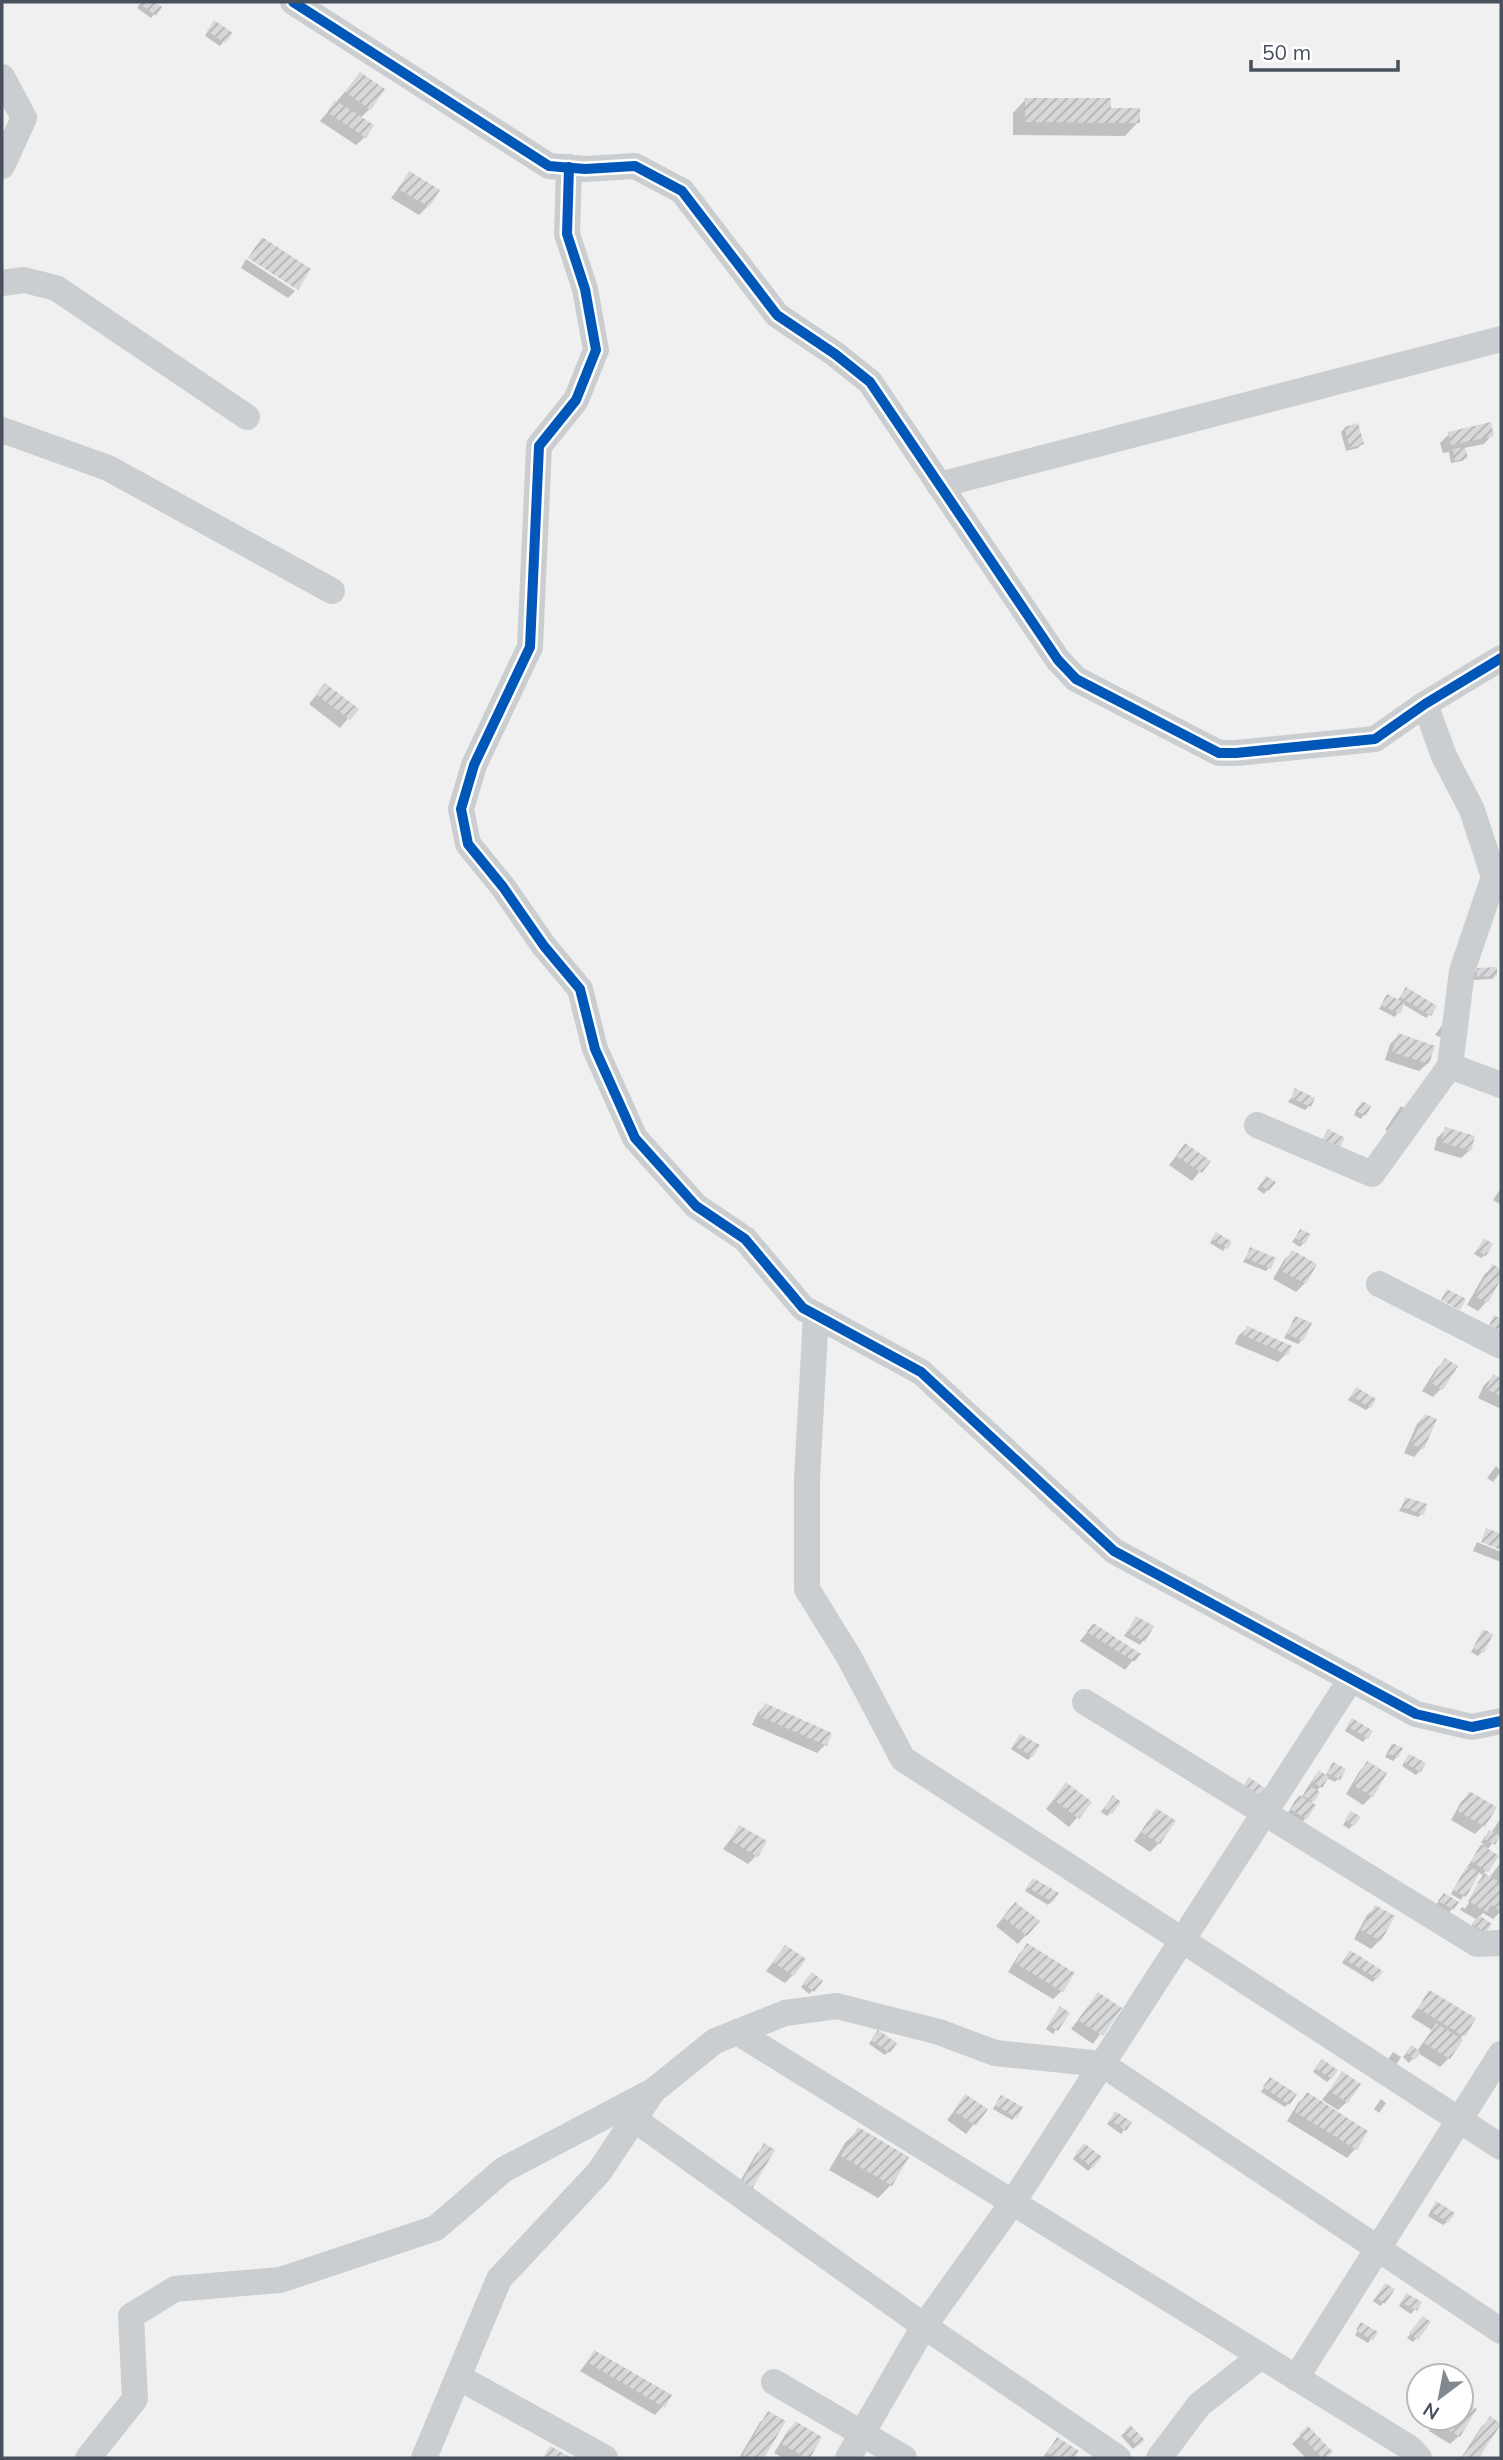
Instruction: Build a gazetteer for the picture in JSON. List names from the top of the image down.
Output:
{
  "scale_bar": "50 m",
  "north": "bottom left"
}
